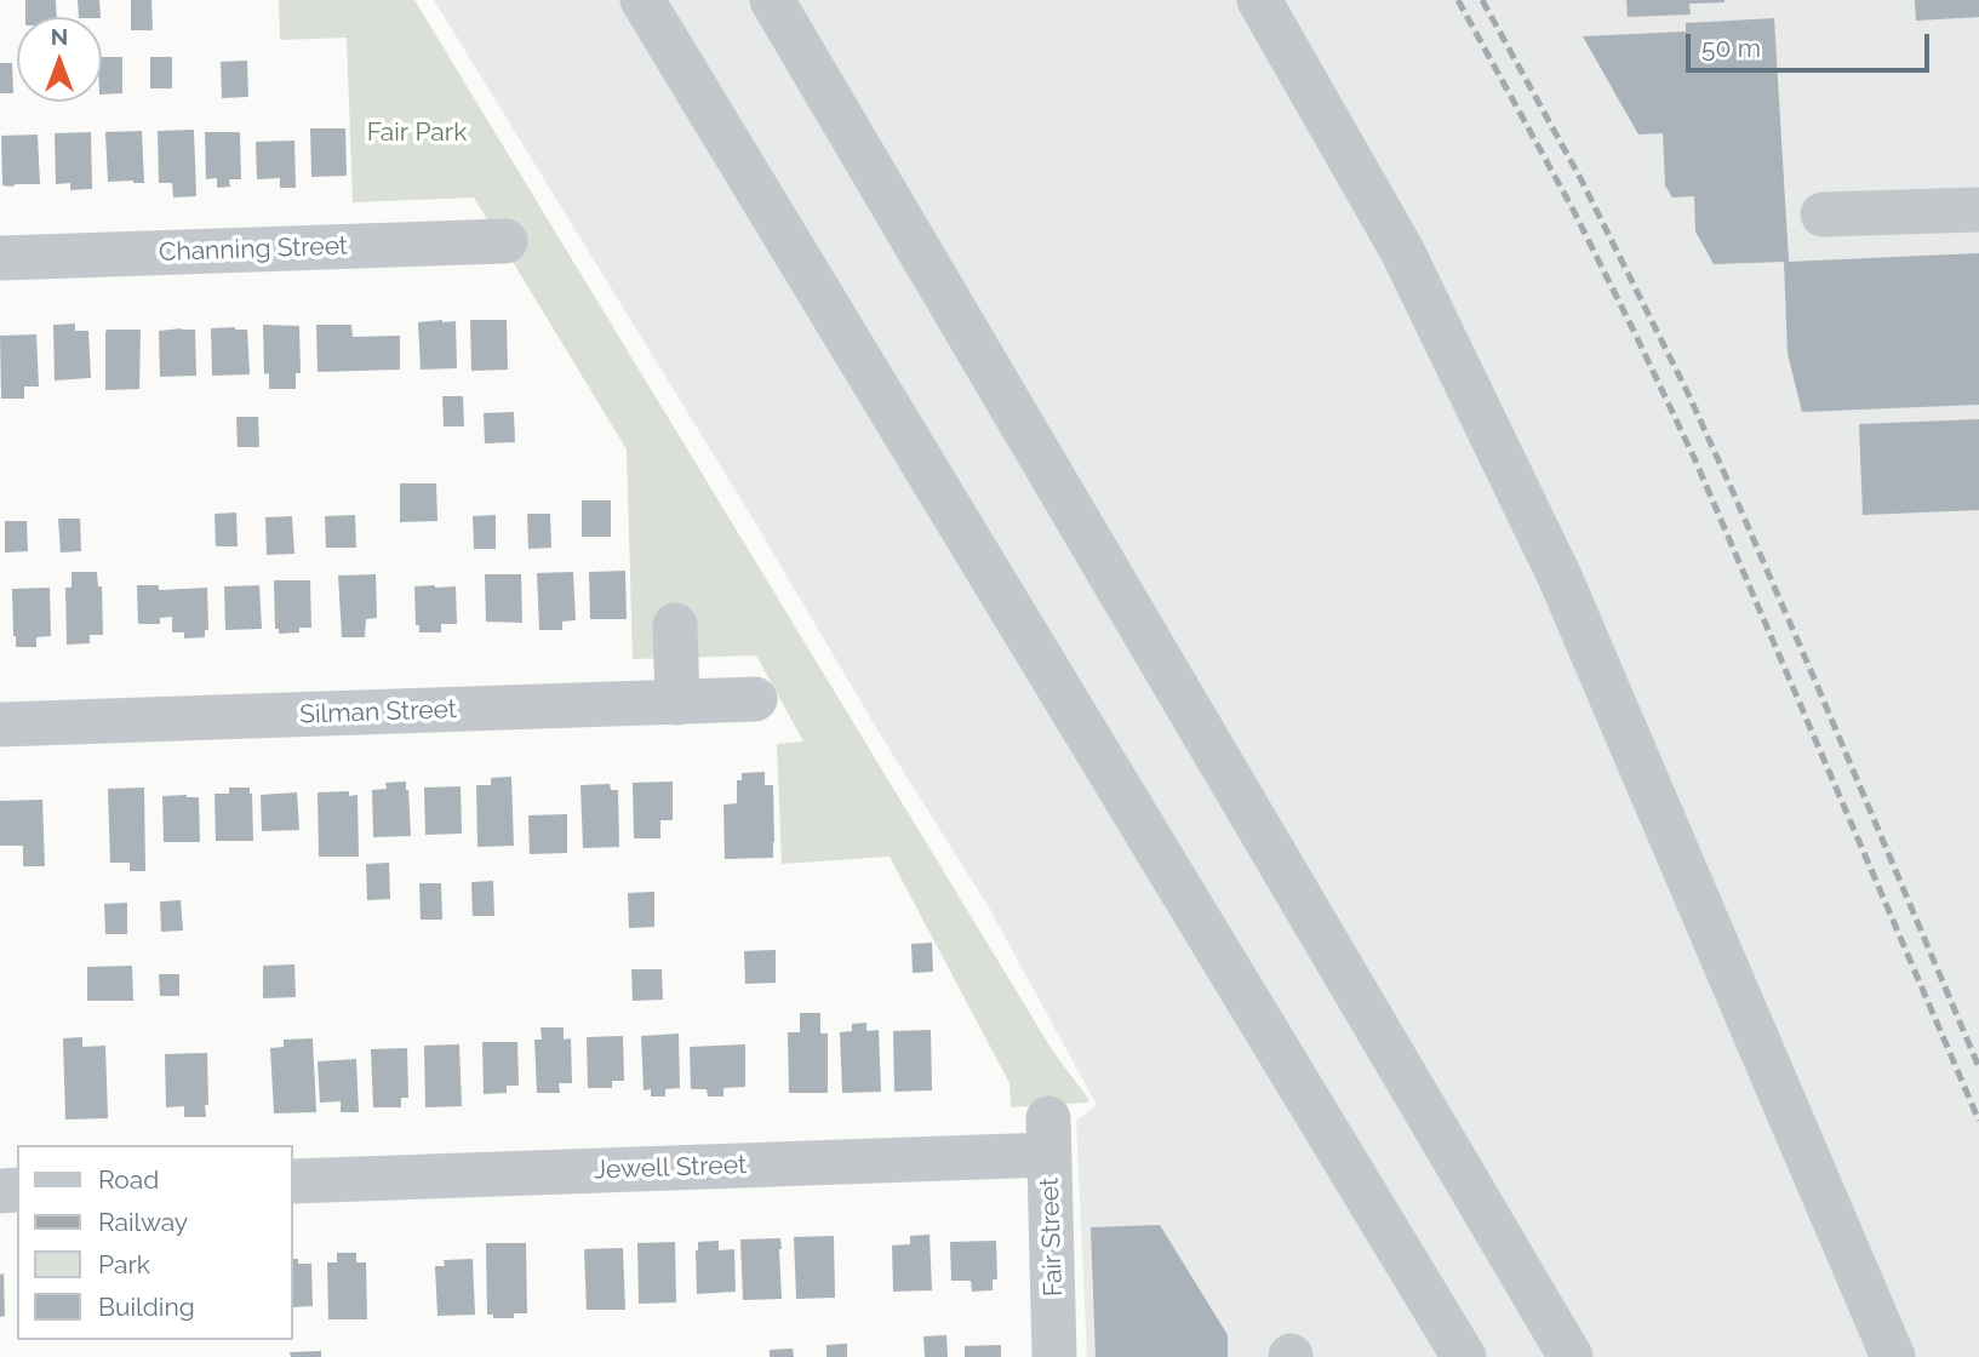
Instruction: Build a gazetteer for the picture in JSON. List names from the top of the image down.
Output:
{
  "streets": {
    "street": [
      "Channing Street",
      "Silman Street",
      "Jewell Street",
      "Fair Street"
    ]
  },
  "crossings": [
    ["Jewell Street", "Fair Street"]
  ],
  "parks": ["Fair Park"],
  "legend": [
    "Road",
    "Railway",
    "Park",
    "Building"
  ],
  "scale_bar": "50 m",
  "north": "top"
}
